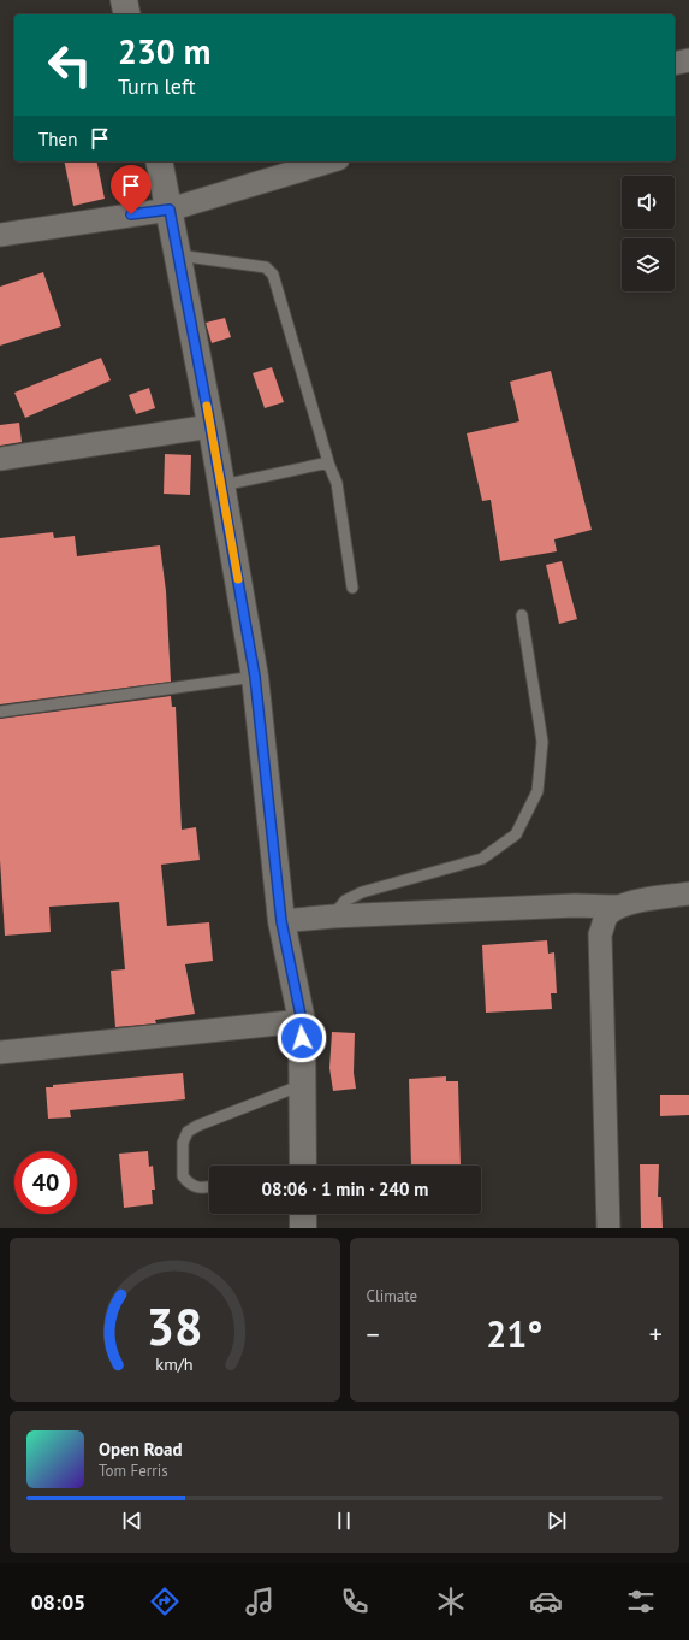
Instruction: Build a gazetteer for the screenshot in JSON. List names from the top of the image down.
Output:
{
  "page": {
    "turn": ["230 m", "Turn left"],
    "then": "Then",
    "limit": "40",
    "trip": "08:06 · 1 min · 240 m",
    "tile": "Climate",
    "heat": ["−", "21°", "+"],
    "song": ["Open Road", "Tom Ferris"],
    "tabs": "08:05",
    "gauge": ["38", "km/h"]
  }
}
